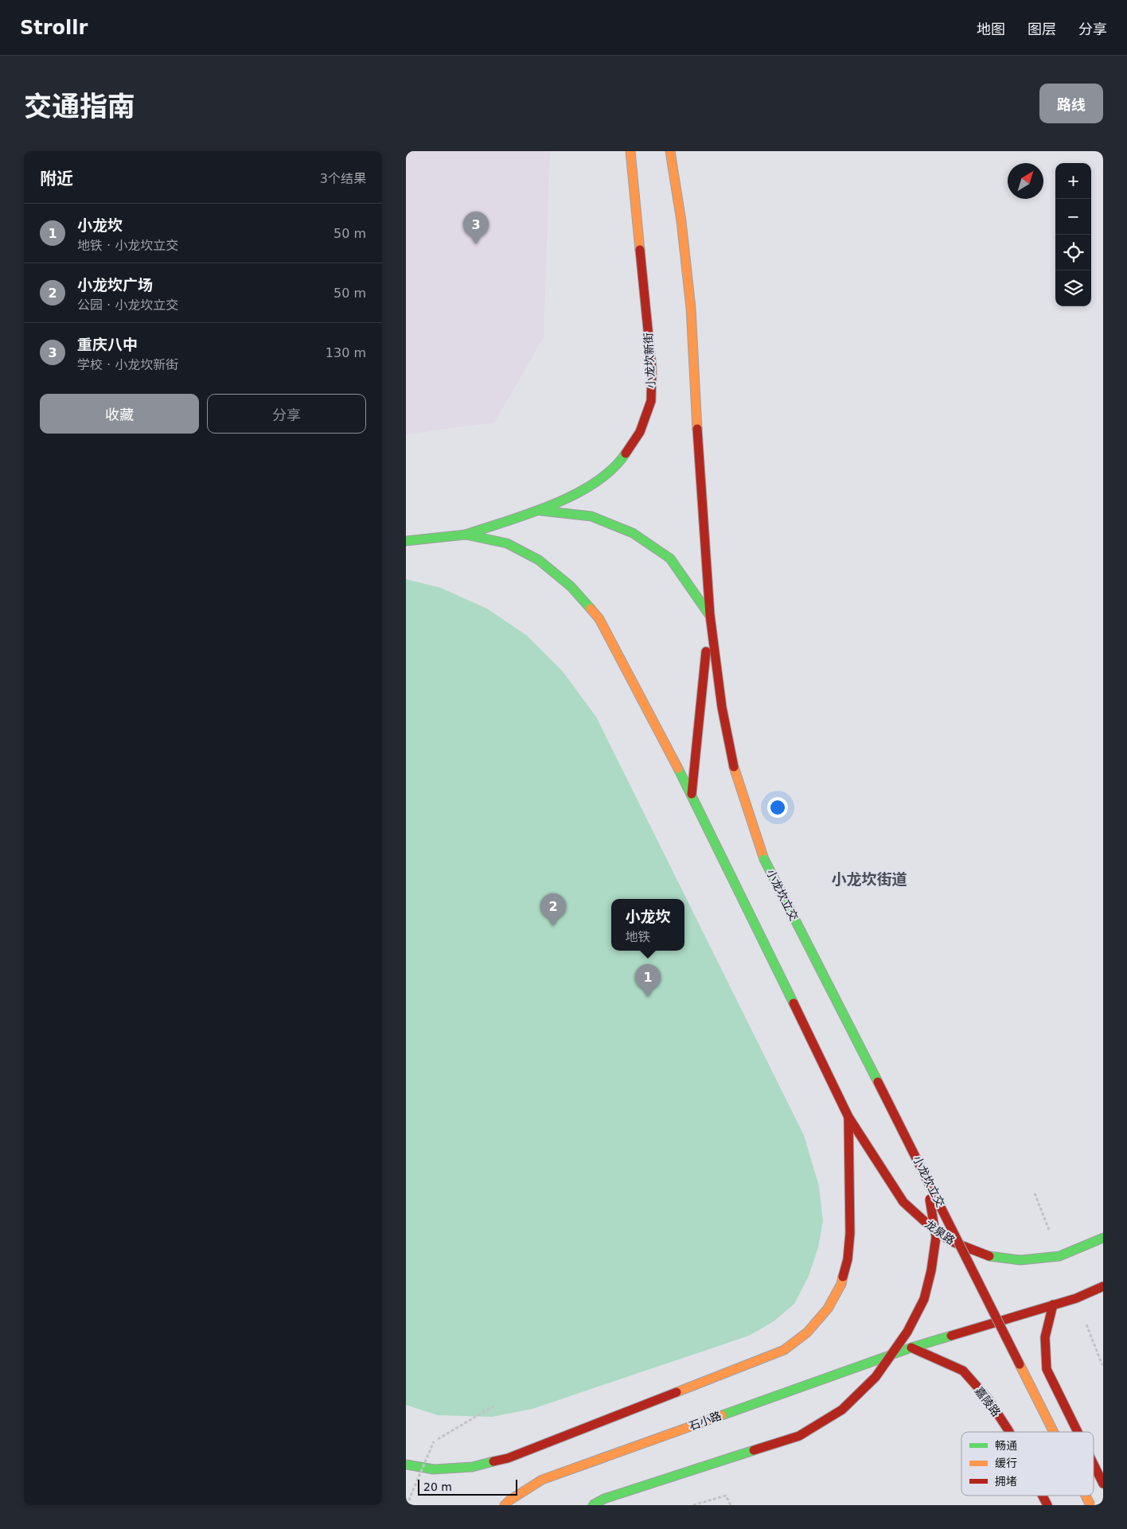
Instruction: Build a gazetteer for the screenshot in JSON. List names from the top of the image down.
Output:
{
  "streets": {
    "main road": [
      "小龙坎新街",
      "小龙坎立交",
      "龙泉路",
      "嘉陵路",
      "石小路"
    ]
  },
  "crossings": [
    ["小龙坎新街", "龙泉路"],
    ["嘉陵路", "石小路"]
  ],
  "districts": ["小龙坎街道"],
  "legend": ["畅通", "缓行", "拥堵"],
  "scale_bar": "20 m",
  "north": "top right",
  "page": {
    "header": "Strollr",
    "nav": ["地图", "图层", "分享"],
    "title": "交通指南",
    "buttons": [
      "路线",
      ["收藏", "分享"]
    ],
    "heading": ["附近", "3个结果"],
    "map_buttons": ["+", "−"],
    "list": [
      {
        "mark": "1",
        "name": "小龙坎",
        "note": "地铁 · 小龙坎立交",
        "value": "50 m"
      },
      {
        "mark": "2",
        "name": "小龙坎广场",
        "note": "公园 · 小龙坎立交",
        "value": "50 m"
      },
      {
        "mark": "3",
        "name": "重庆八中",
        "note": "学校 · 小龙坎新街",
        "value": "130 m"
      }
    ],
    "pins": ["3", "2", "1"],
    "popup": ["小龙坎", "地铁"],
    "scale": "20 m"
  }
}
